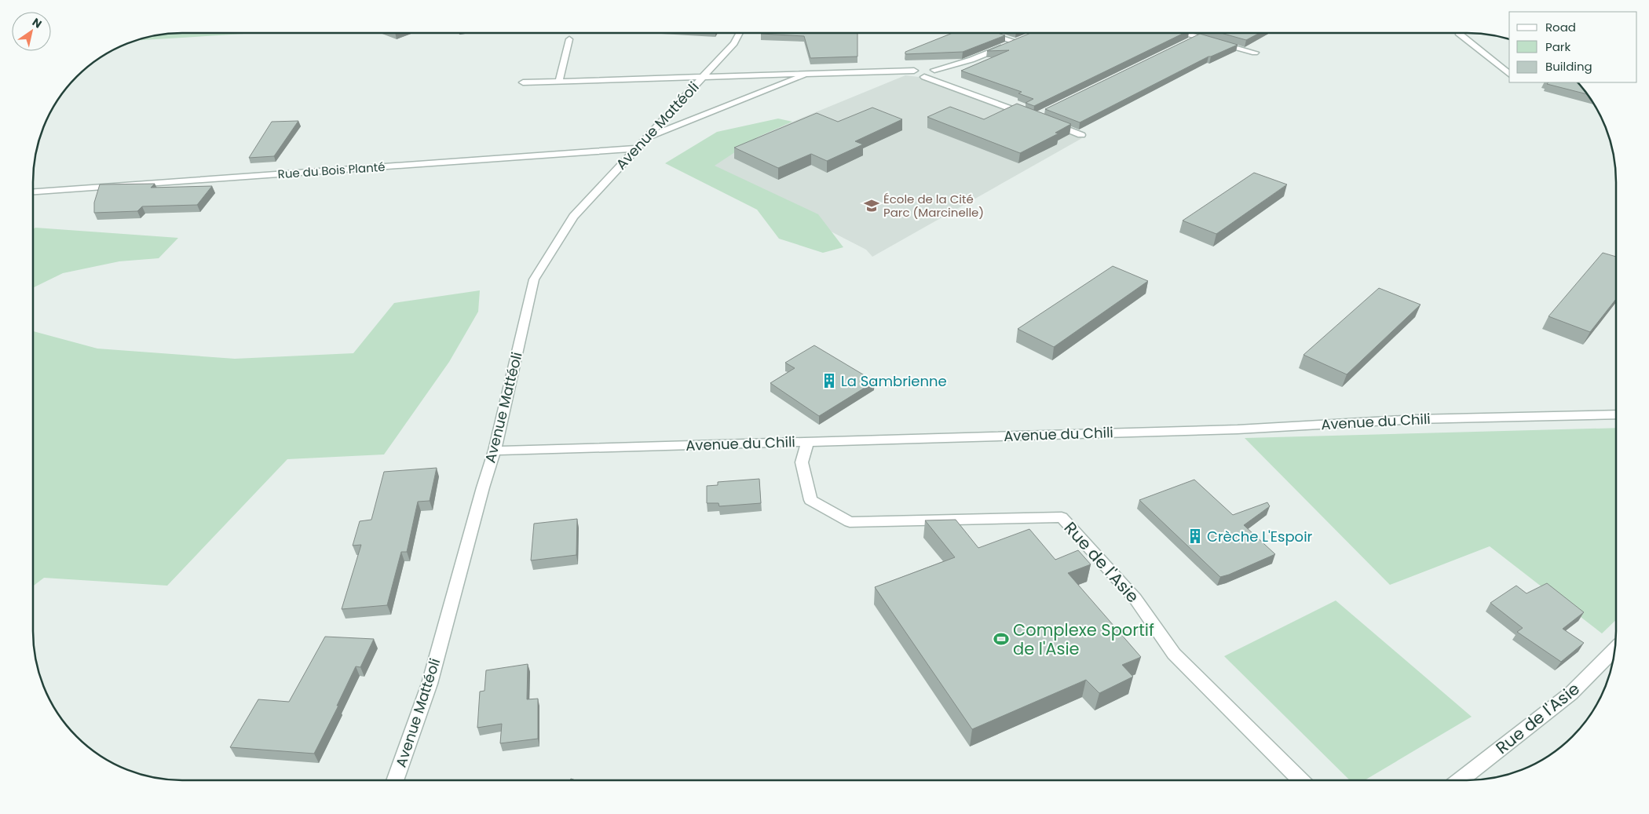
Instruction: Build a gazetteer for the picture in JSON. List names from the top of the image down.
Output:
{
  "streets": {
    "street": [
      "Avenue Mattéoli",
      "Rue du Bois Planté",
      "Avenue du Chili",
      "Rue de l'Asie"
    ]
  },
  "crossings": [
    ["Avenue Mattéoli", "Rue du Bois Planté"],
    ["Avenue Mattéoli", "Avenue du Chili"],
    ["Avenue du Chili", "Rue de l'Asie"]
  ],
  "places": {
    "school or university": ["École de la Cité Parc (Marcinelle)"],
    "building": ["La Sambrienne", "Crèche L'Espoir"],
    "sports": ["Complexe Sportif de l'Asie"]
  },
  "legend": ["Road", "Park", "Building"],
  "north": "top right"
}
